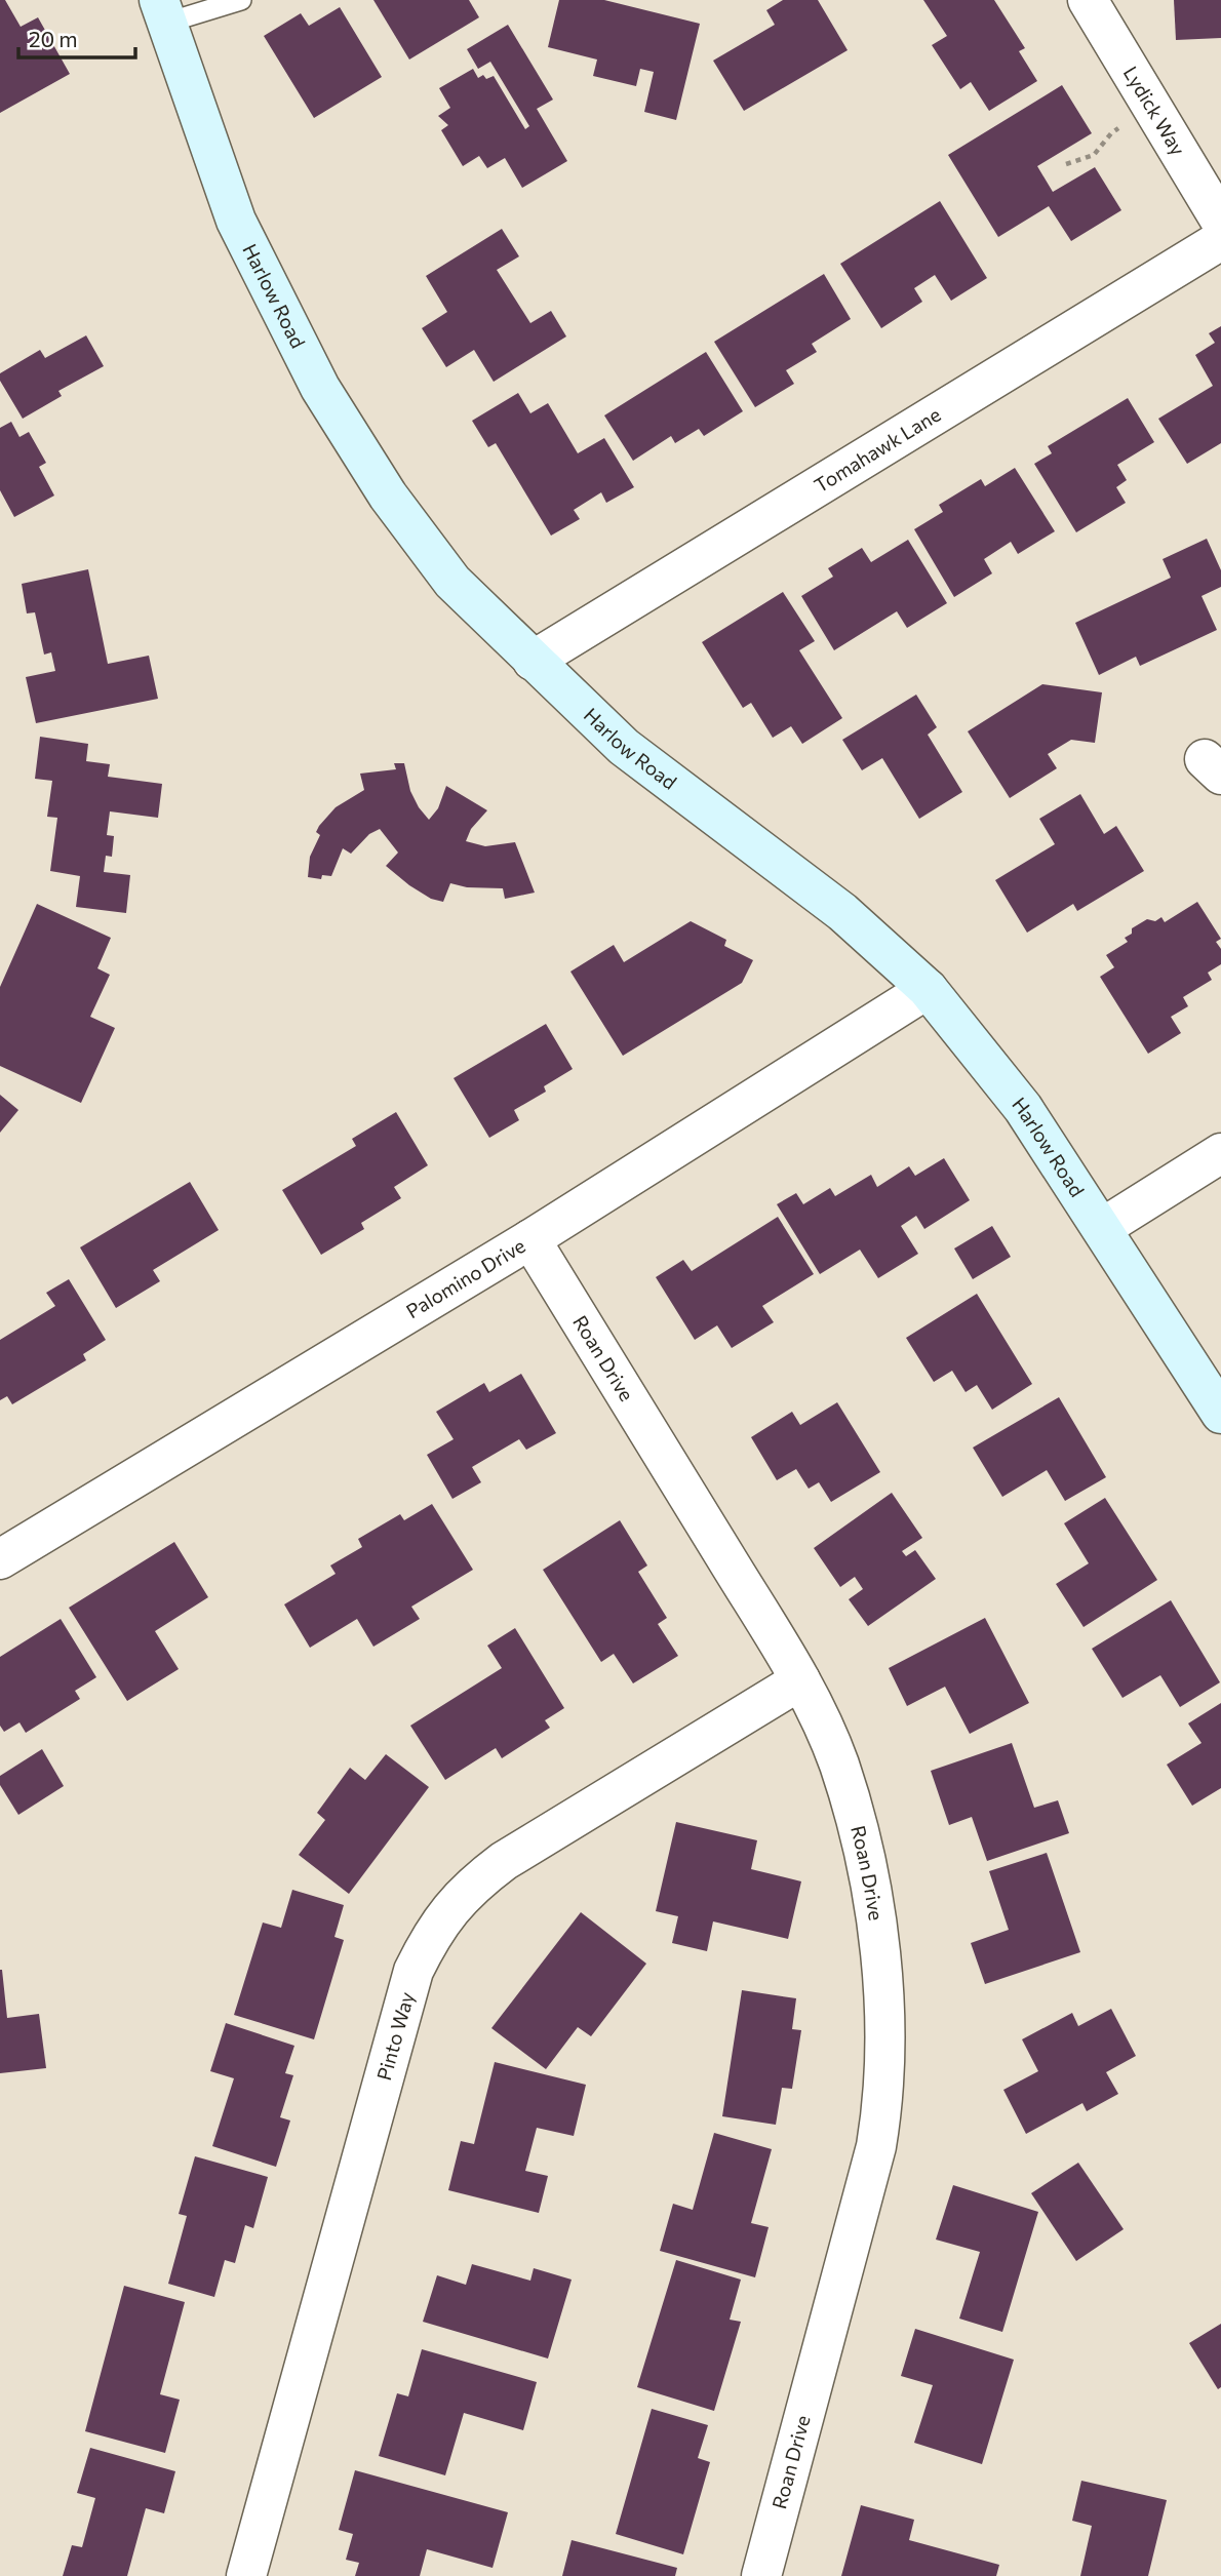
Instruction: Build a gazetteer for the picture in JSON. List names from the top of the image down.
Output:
{
  "streets": {
    "main road": ["Harlow Road"],
    "street": [
      "Lydick Way",
      "Tomahawk Lane",
      "Palomino Drive",
      "Roan Drive",
      "Pinto Way"
    ]
  },
  "crossings": [
    ["Harlow Road", "Tomahawk Lane"],
    ["Harlow Road", "Palomino Drive"],
    ["Palomino Drive", "Roan Drive"],
    ["Roan Drive", "Pinto Way"]
  ],
  "scale_bar": "20 m"
}
